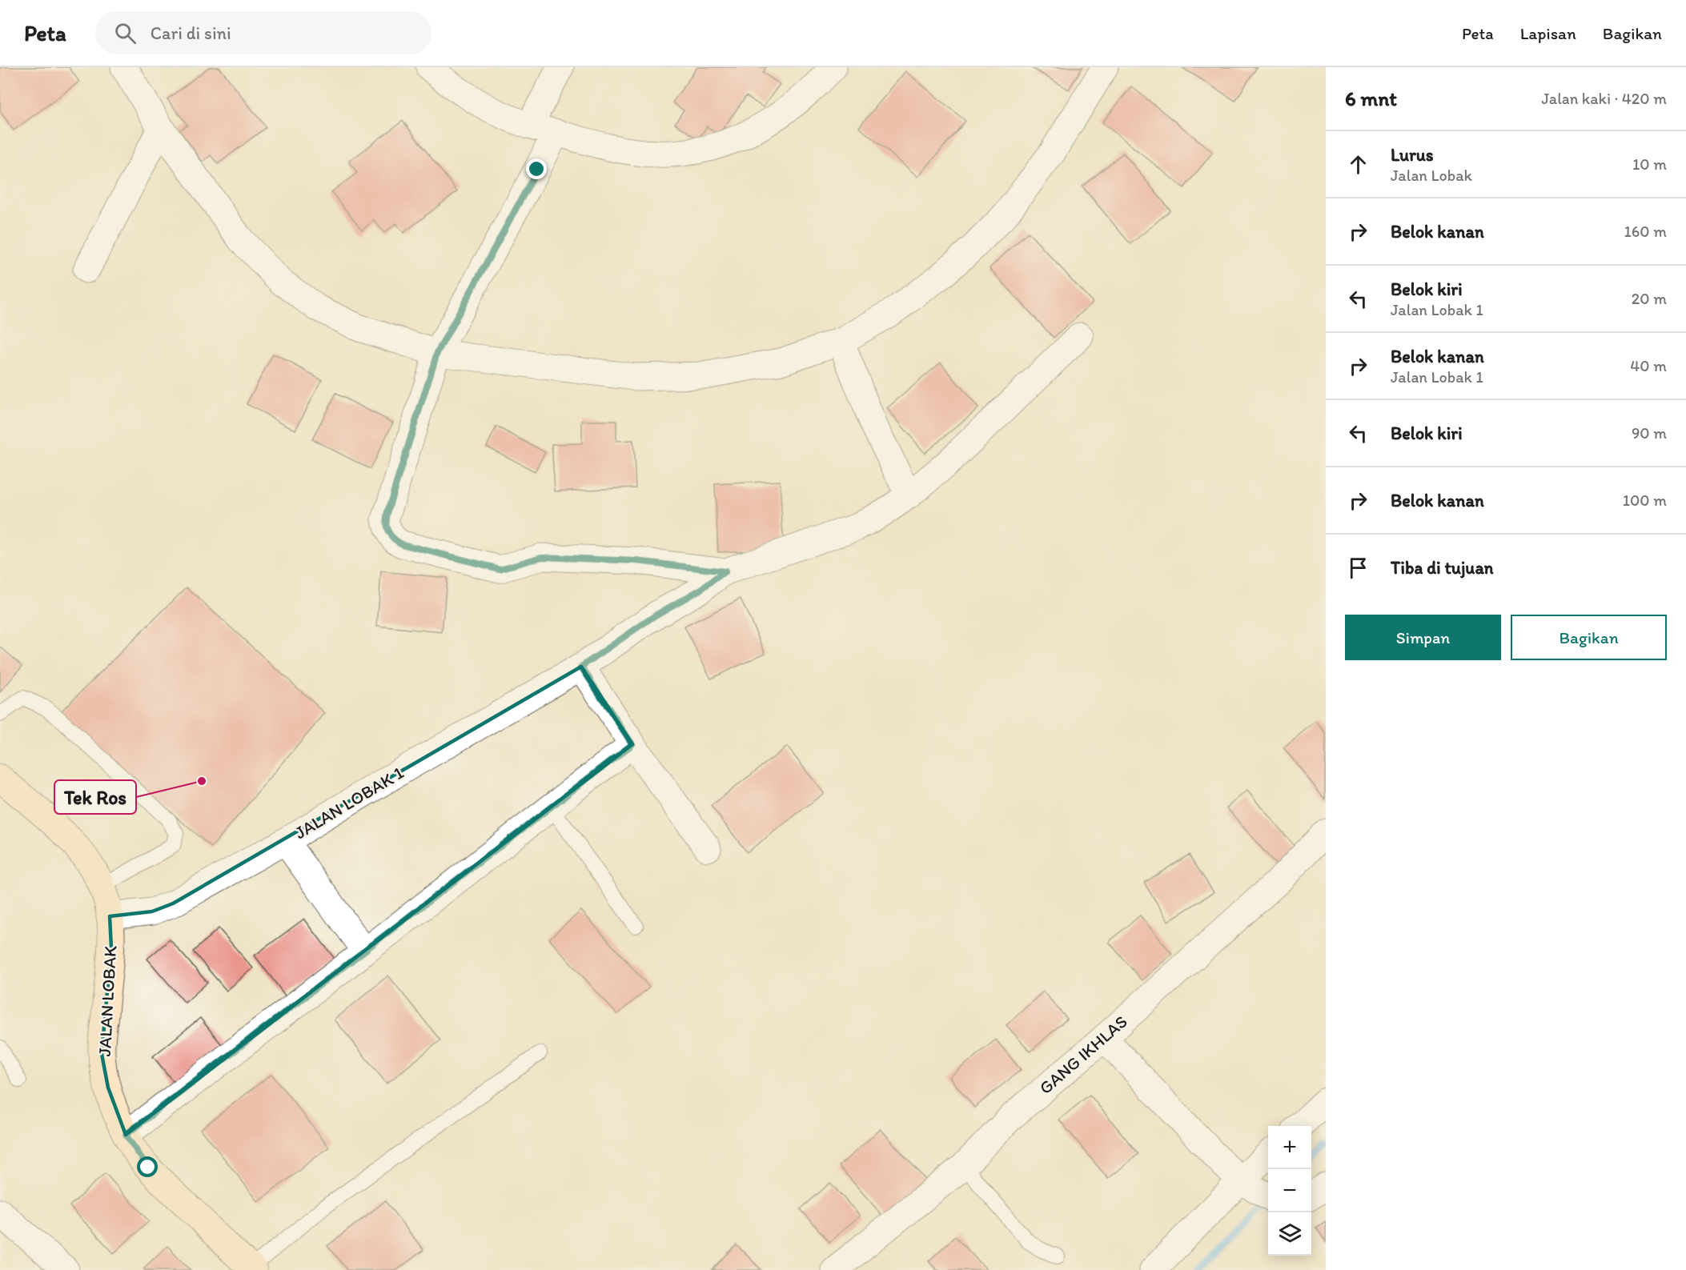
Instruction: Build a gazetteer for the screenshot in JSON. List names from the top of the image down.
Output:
{
  "streets": {
    "main road": ["JALAN LOBAK"],
    "street": ["JALAN LOBAK 1", "GANG IKHLAS"]
  },
  "crossings": [
    ["JALAN LOBAK 1", "JALAN LOBAK"]
  ],
  "places": ["Tek Ros"],
  "page": {
    "header": "Peta",
    "search": "Cari di sini",
    "nav": ["Peta", "Lapisan", "Bagikan"],
    "heading": ["6 mnt", "Jalan kaki · 420 m"],
    "list": [
      ["Lurus", "Jalan Lobak", "10 m"],
      ["Belok kanan", "160 m"],
      ["Belok kiri", "Jalan Lobak 1", "20 m"],
      ["Belok kanan", "Jalan Lobak 1", "40 m"],
      ["Belok kiri", "90 m"],
      ["Belok kanan", "100 m"],
      "Tiba di tujuan"
    ],
    "buttons": ["Simpan", "Bagikan"],
    "map_buttons": ["+", "−"]
  }
}
